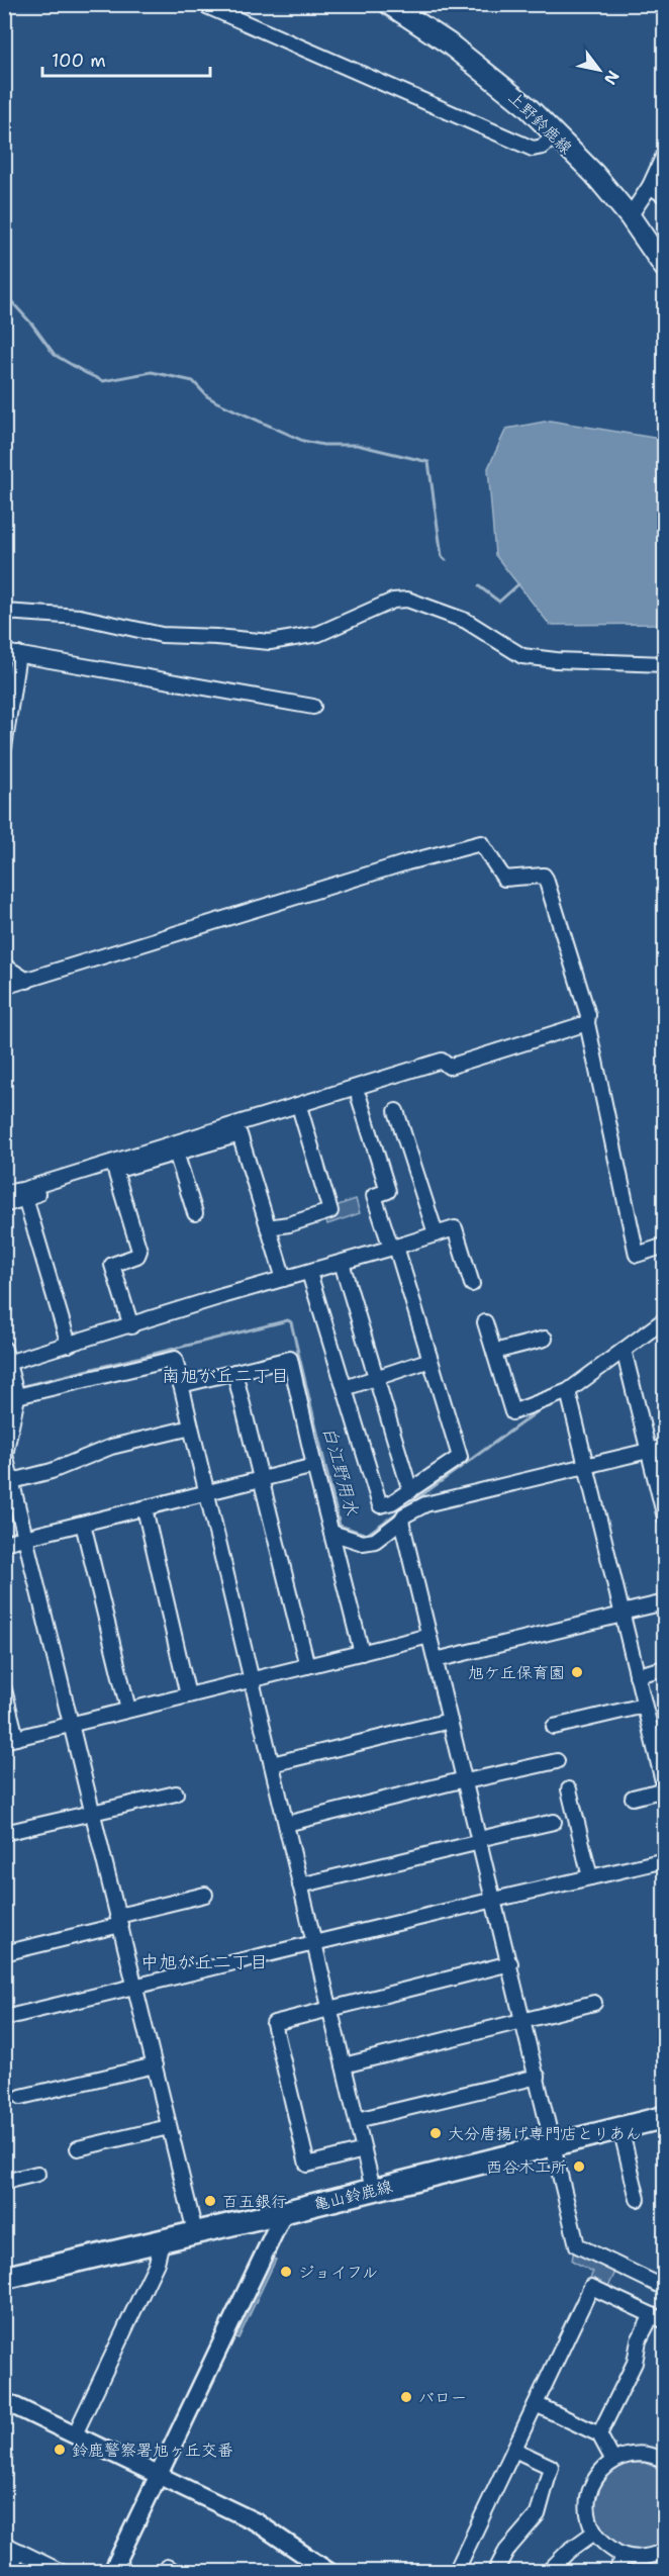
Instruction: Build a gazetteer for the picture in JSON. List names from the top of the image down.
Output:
{
  "streets": {
    "main road": ["上野鈴鹿線", "亀山鈴鹿線"]
  },
  "districts": ["南旭が丘二丁目", "中旭が丘二丁目"],
  "water": ["白江野用水"],
  "places": [
    "旭ケ丘保育園",
    "大分唐揚げ専門店とりあん",
    "西谷木工所",
    "百五銀行",
    "ジョイフル",
    "バロー",
    "鈴鹿警察署旭ヶ丘交番"
  ],
  "scale_bar": "100 m",
  "north": "bottom right"
}
